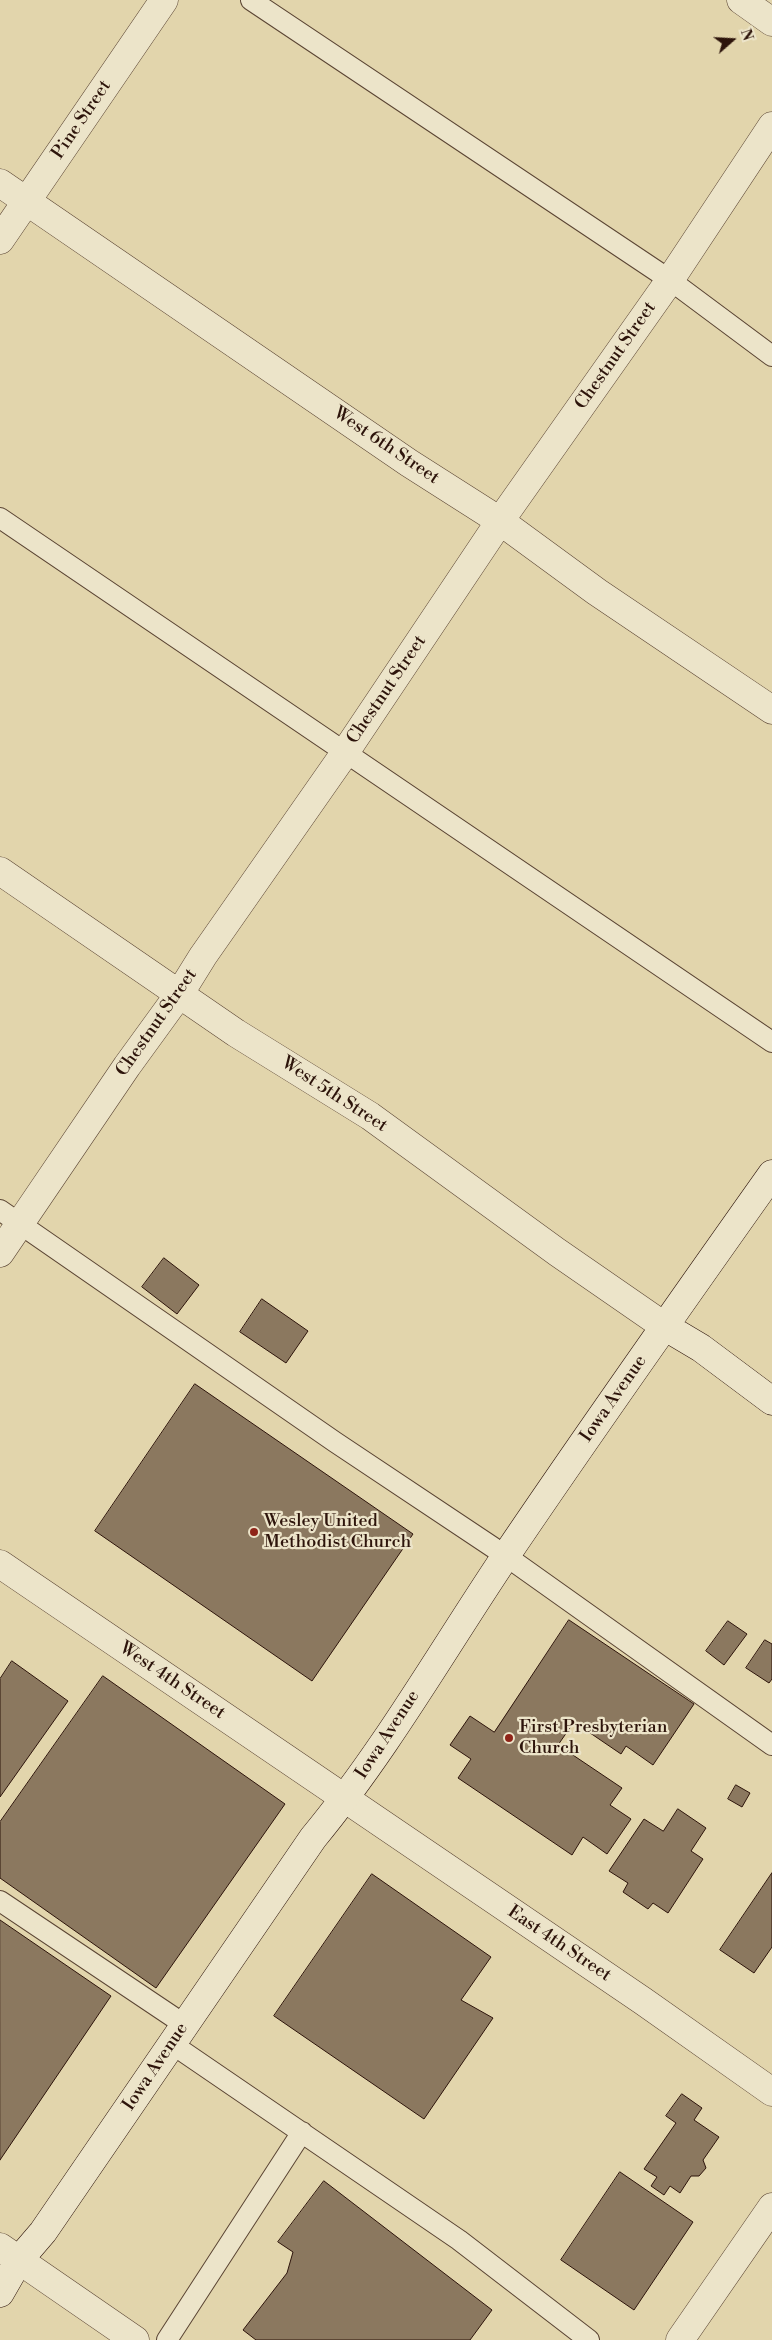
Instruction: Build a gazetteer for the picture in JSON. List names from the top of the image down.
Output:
{
  "streets": {
    "street": [
      "Pine Street",
      "Chestnut Street",
      "West 6th Street",
      "West 5th Street",
      "Iowa Avenue",
      "West 4th Street",
      "East 4th Street"
    ]
  },
  "crossings": [
    ["Pine Street", "West 6th Street"],
    ["Chestnut Street", "West 6th Street"],
    ["Chestnut Street", "West 5th Street"],
    ["West 5th Street", "Iowa Avenue"],
    ["Iowa Avenue", "West 4th Street"],
    ["Iowa Avenue", "East 4th Street"],
    ["West 4th Street", "East 4th Street"]
  ],
  "places": ["Wesley United Methodist Church", "First Presbyterian Church"],
  "north": "right"
}
